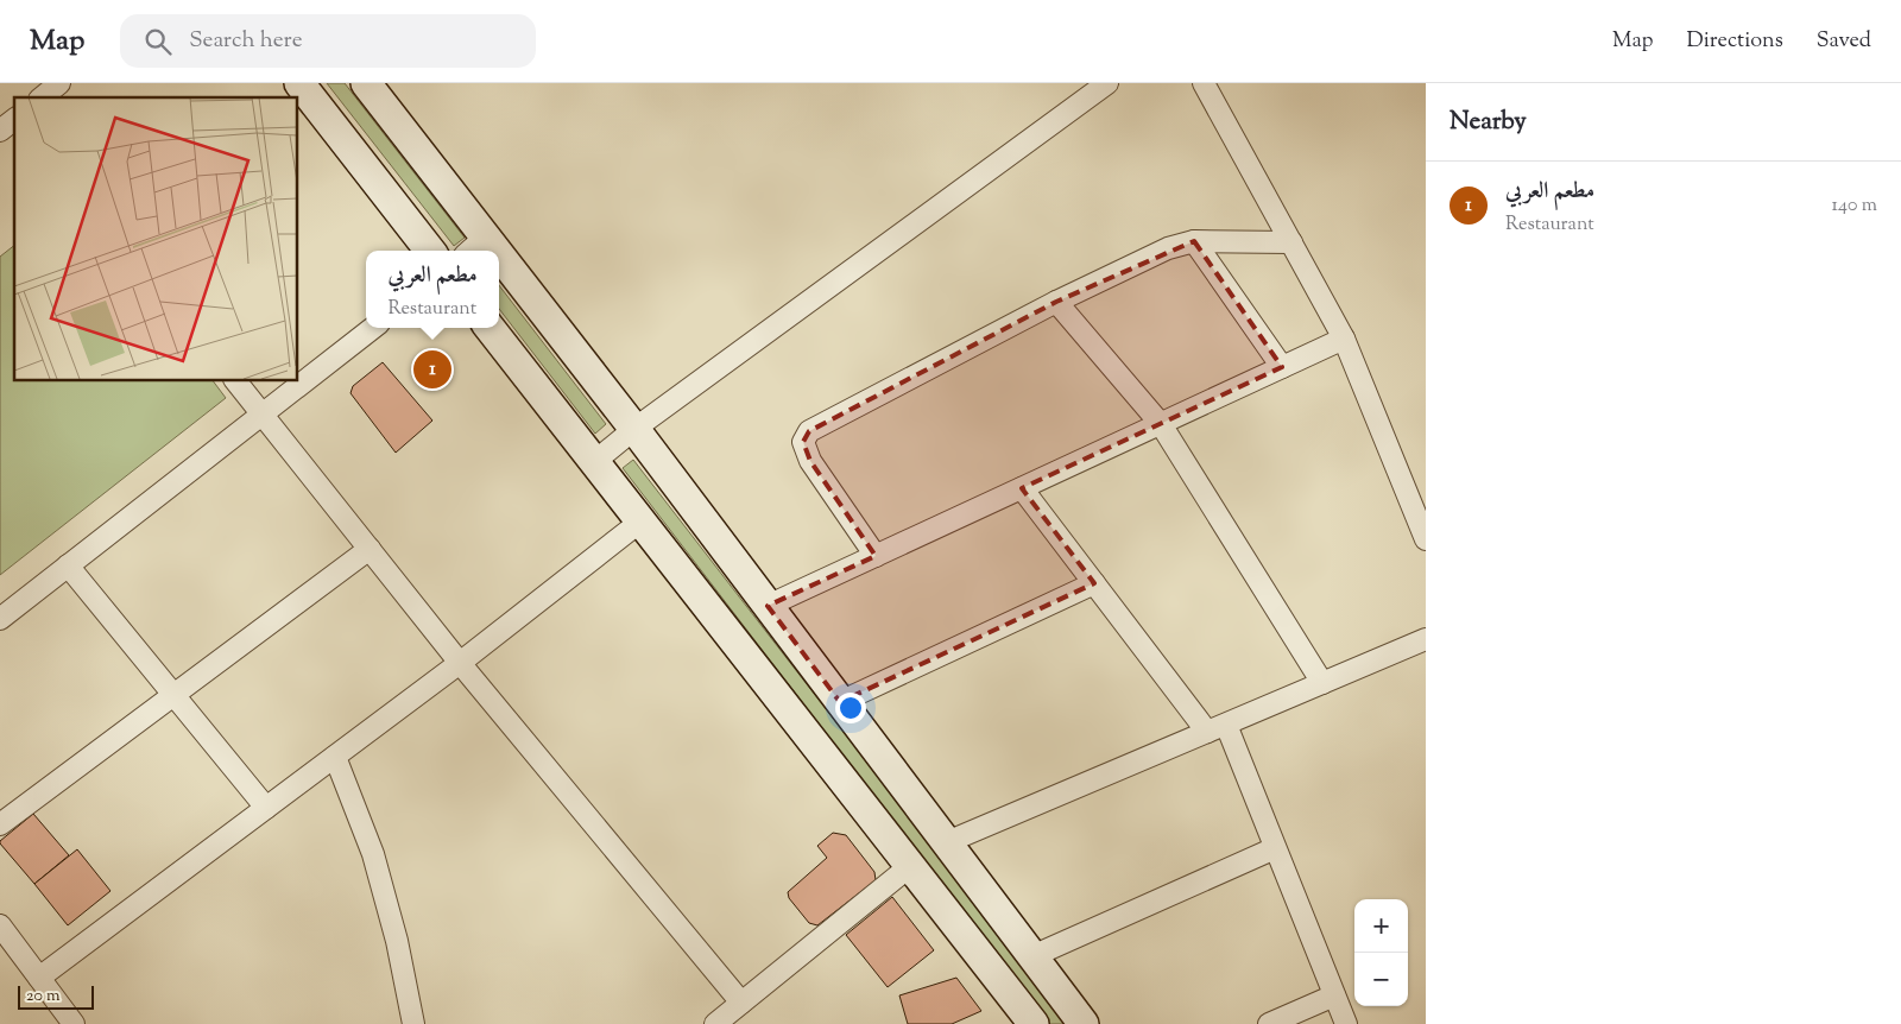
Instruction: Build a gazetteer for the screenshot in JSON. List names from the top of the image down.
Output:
{
  "scale_bar": "20 m",
  "page": {
    "header": "Map",
    "search": "Search here",
    "nav": ["Map", "Directions", "Saved"],
    "heading": "Nearby",
    "list": [
      {
        "mark": "1",
        "name": "مطعم العربي",
        "note": "Restaurant",
        "value": "140 m"
      }
    ],
    "popup": ["مطعم العربي", "Restaurant"],
    "pins": "1",
    "map_buttons": ["+", "−"],
    "scale": "20 m"
  }
}
